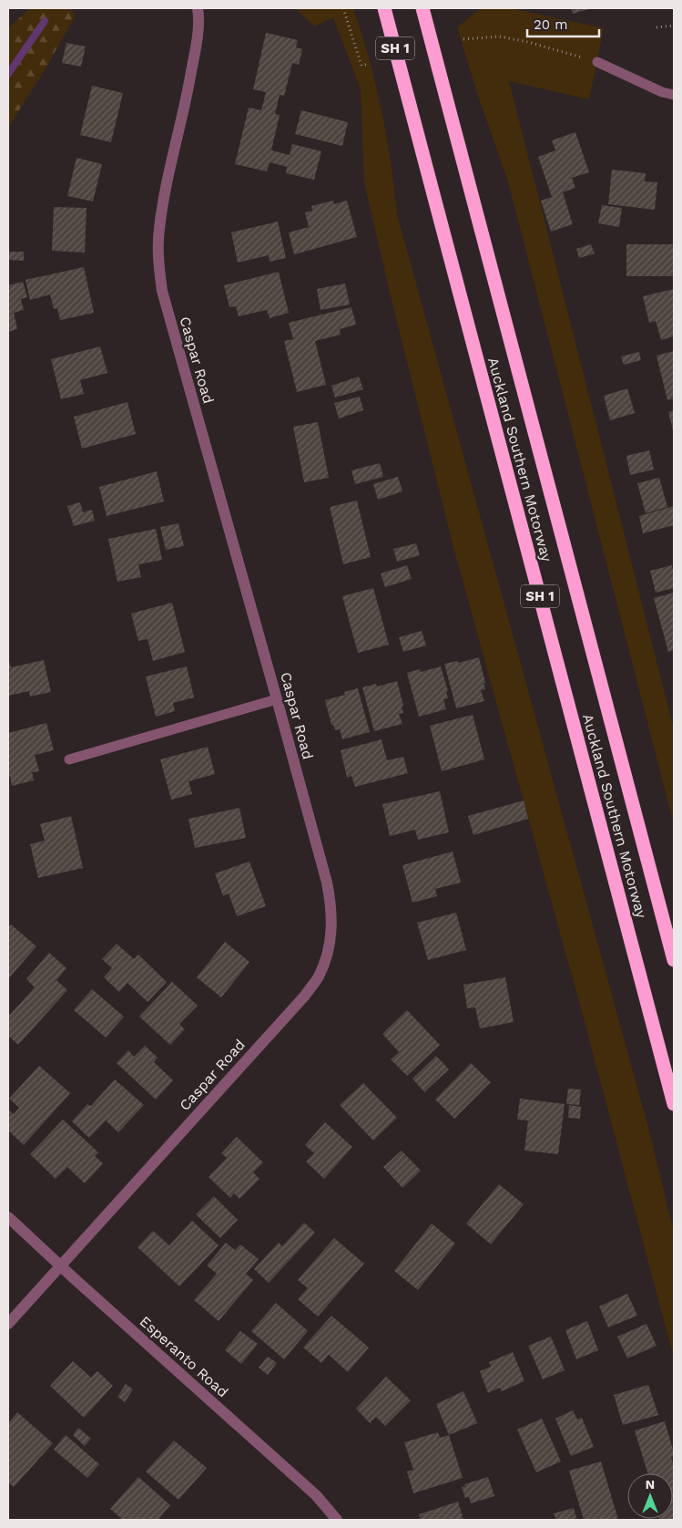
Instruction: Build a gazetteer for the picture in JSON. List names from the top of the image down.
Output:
{
  "streets": {
    "highway": ["SH 1", "Auckland Southern Motorway"],
    "street": ["Caspar Road", "Esperanto Road"]
  },
  "crossings": [
    ["Caspar Road", "Esperanto Road"]
  ],
  "scale_bar": "20 m",
  "north": "top"
}
